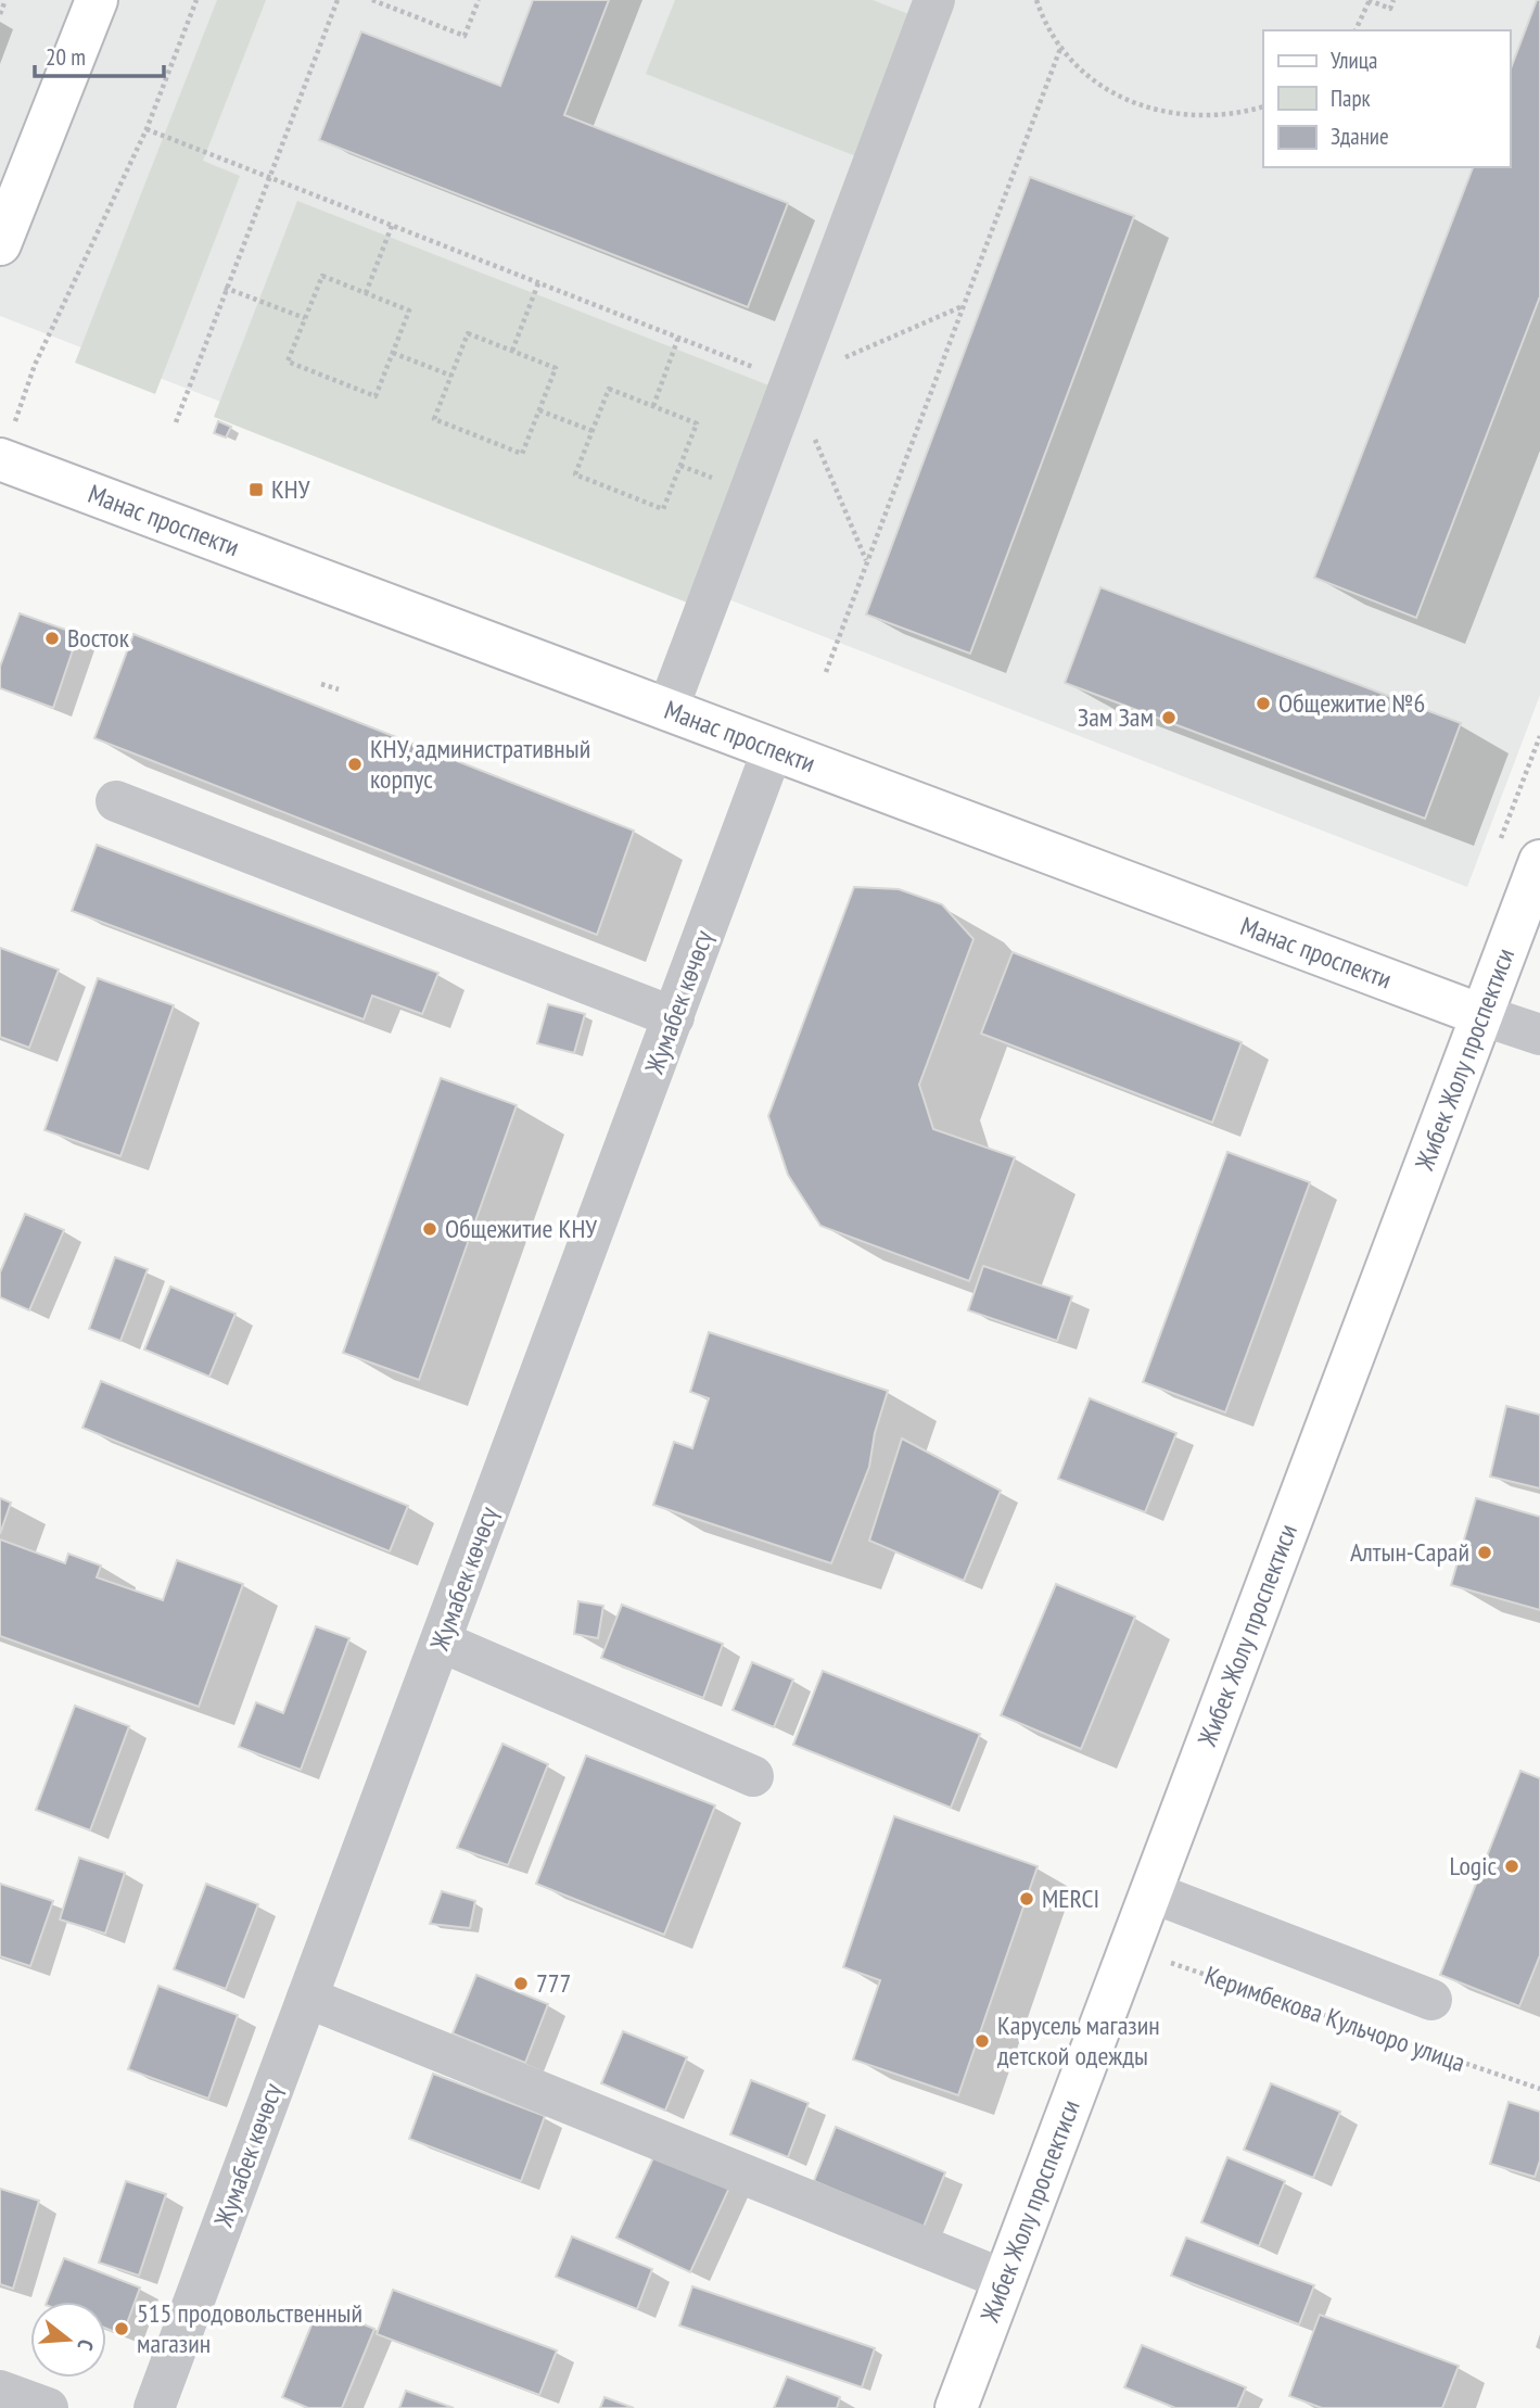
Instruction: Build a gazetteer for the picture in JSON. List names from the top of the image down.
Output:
{
  "streets": {
    "main road": ["Манас проспекти", "Жибек Жолу проспектиси"],
    "street": ["Жумабек көчөсү", "Керимбекова Кульчоро улица"]
  },
  "crossings": [
    ["Манас проспекти", "Жумабек көчөсү"],
    ["Манас проспекти", "Жибек Жолу проспектиси"],
    ["Жибек Жолу проспектиси", "Керимбекова Кульчоро улица"]
  ],
  "places": {
    "transit": ["КНУ"],
    "other": [
      "Восток",
      "Общежитие №6",
      "Зам Зам",
      "КНУ, административный корпус",
      "Общежитие КНУ",
      "Алтын-Сарай",
      "Logic",
      "MERCI",
      "777",
      "Карусель магазин детской одежды",
      "515 продовольственный магазин"
    ]
  },
  "legend": ["Улица", "Парк", "Здание"],
  "scale_bar": "20 m",
  "north": "right"
}
